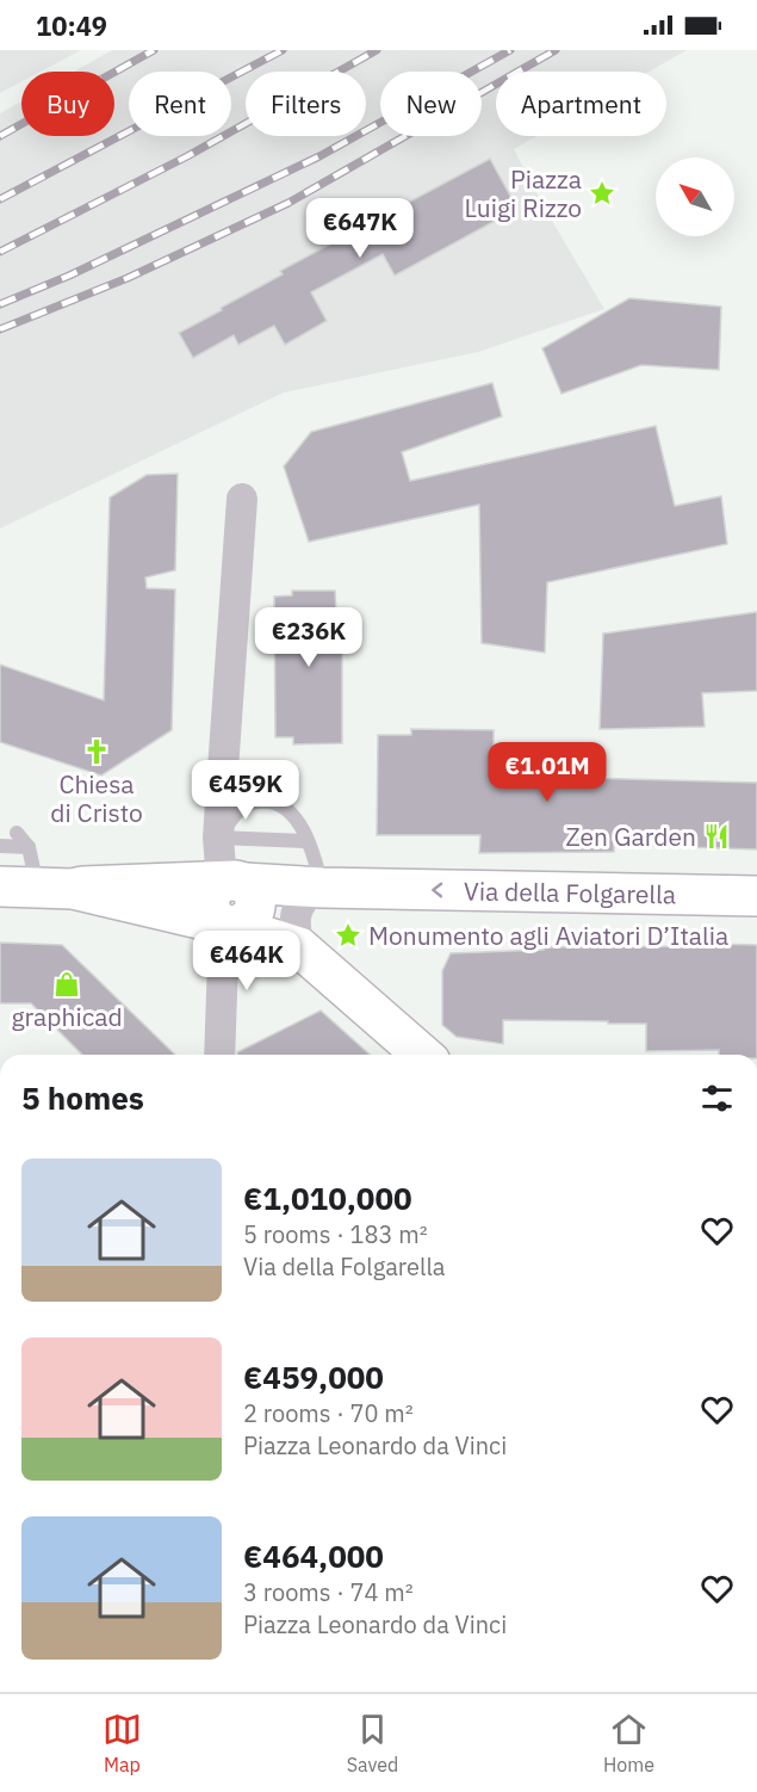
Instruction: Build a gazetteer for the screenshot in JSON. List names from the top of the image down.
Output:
{
  "streets": {
    "street": ["Via della Folgarella"]
  },
  "one_way": ["Via della Folgarella"],
  "places": {
    "place": ["Piazza Luigi Rizzo", "Monumento agli Aviatori D’Italia"],
    "church": ["Chiesa di Cristo"],
    "restaurant": ["Zen Garden"],
    "shop": ["graphicad"]
  },
  "north": "top left",
  "page": {
    "status": "10:49",
    "chip": [
      "Buy",
      "Rent",
      "Filters",
      "New",
      "Apartment"
    ],
    "price": [
      "€647K",
      "€236K",
      "€1.01M",
      "€459K",
      "€464K"
    ],
    "heading": "5 homes",
    "list": [
      {
        "name": "€1,010,000",
        "note": "5 rooms · 183 m² · Via della Folgarella"
      },
      {
        "name": "€459,000",
        "note": "2 rooms · 70 m² · Piazza Leonardo da Vinci"
      },
      {
        "name": "€464,000",
        "note": "3 rooms · 74 m² · Piazza Leonardo da Vinci"
      }
    ],
    "tabs": ["Map", "Saved", "Home"]
  }
}
